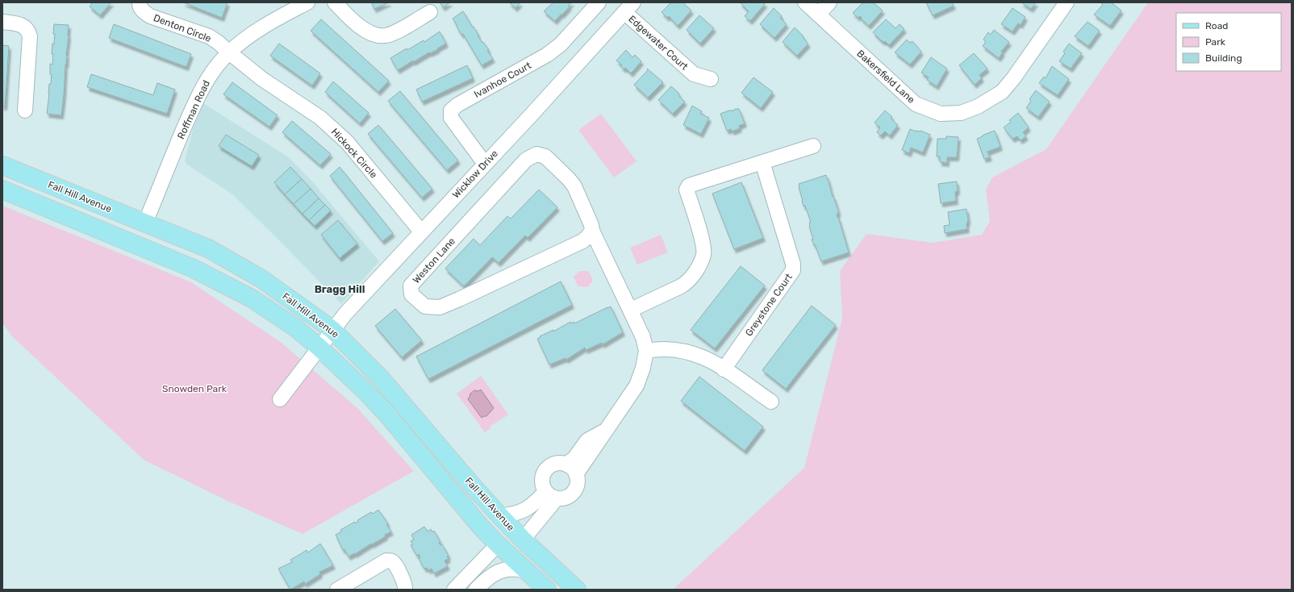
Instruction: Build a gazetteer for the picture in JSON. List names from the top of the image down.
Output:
{
  "streets": {
    "main road": ["Fall Hill Avenue"],
    "street": [
      "Denton Circle",
      "Edgewater Court",
      "Bakersfield Lane",
      "Ivanhoe Court",
      "Roffman Road",
      "Hickock Circle",
      "Wicklow Drive",
      "Weston Lane",
      "Greystone Court"
    ]
  },
  "crossings": [
    ["Denton Circle", "Roffman Road"],
    ["Denton Circle", "Hickock Circle"],
    ["Edgewater Court", "Wicklow Drive"],
    ["Ivanhoe Court", "Wicklow Drive"],
    ["Roffman Road", "Hickock Circle"],
    ["Roffman Road", "Fall Hill Avenue"],
    ["Hickock Circle", "Wicklow Drive"],
    ["Wicklow Drive", "Fall Hill Avenue"]
  ],
  "districts": ["Bragg Hill"],
  "parks": ["Snowden Park"],
  "legend": ["Road", "Park", "Building"]
}
